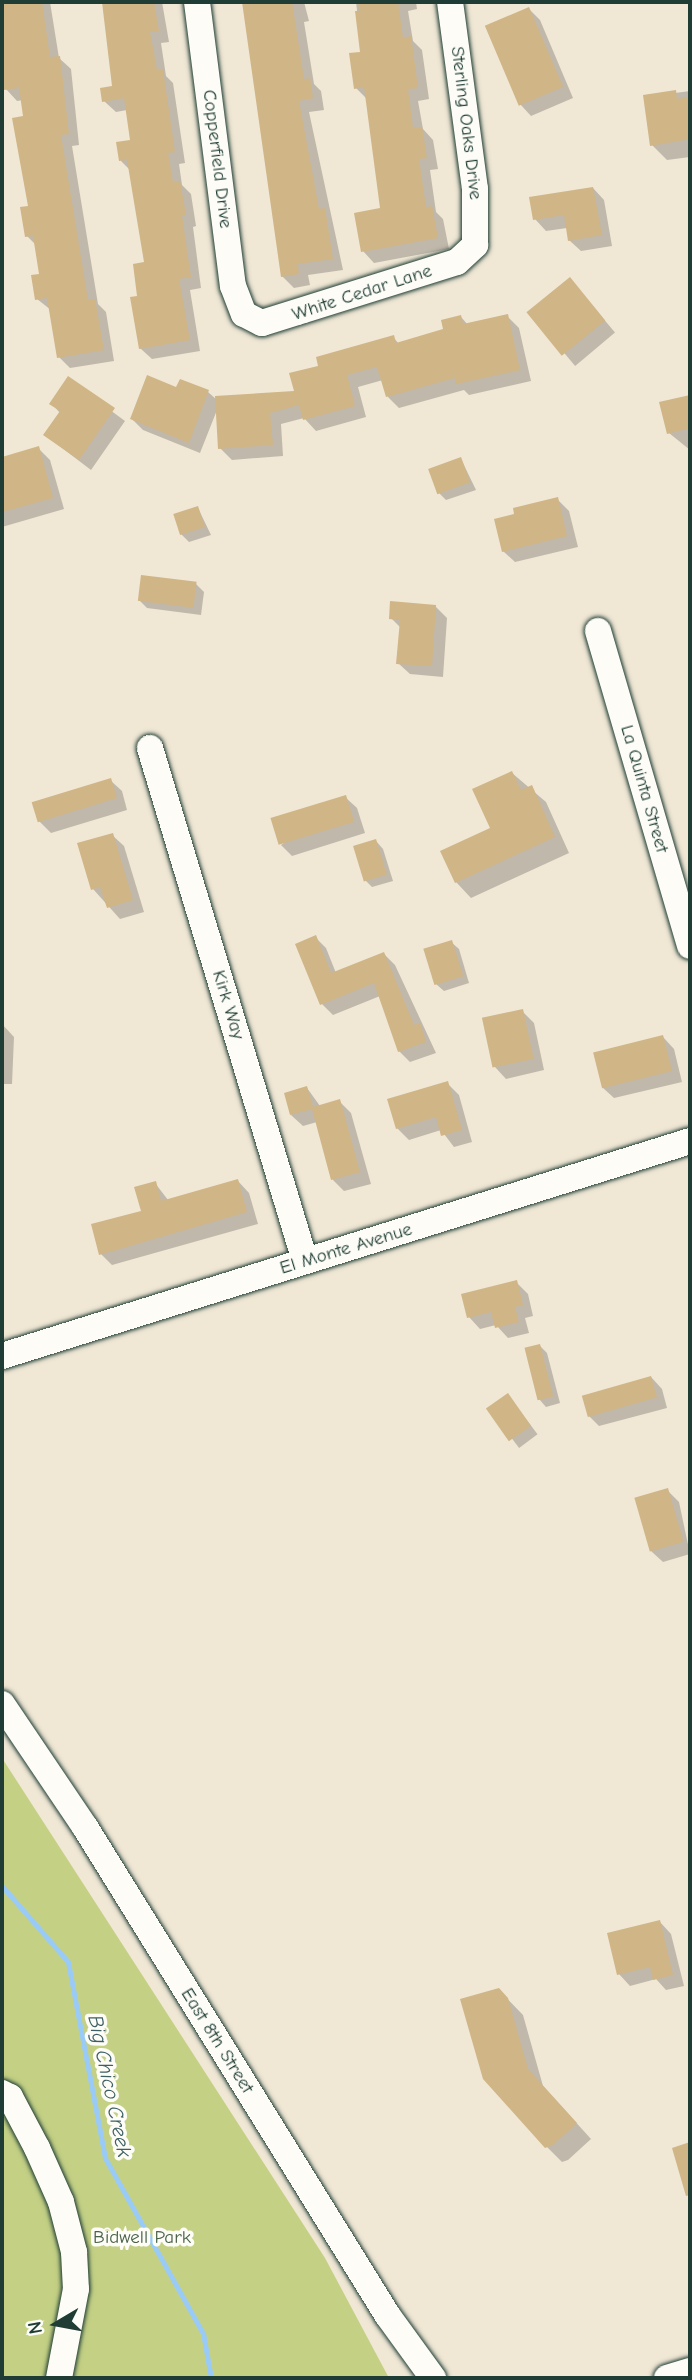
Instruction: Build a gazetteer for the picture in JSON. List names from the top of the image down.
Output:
{
  "streets": {
    "street": [
      "Sterling Oaks Drive",
      "Copperfield Drive",
      "White Cedar Lane",
      "La Quinta Street",
      "Kirk Way",
      "El Monte Avenue",
      "East 8th Street"
    ]
  },
  "crossings": [
    ["Sterling Oaks Drive", "White Cedar Lane"],
    ["Copperfield Drive", "White Cedar Lane"],
    ["Kirk Way", "El Monte Avenue"]
  ],
  "water": ["Big Chico Creek"],
  "parks": ["Bidwell Park"],
  "north": "left"
}
